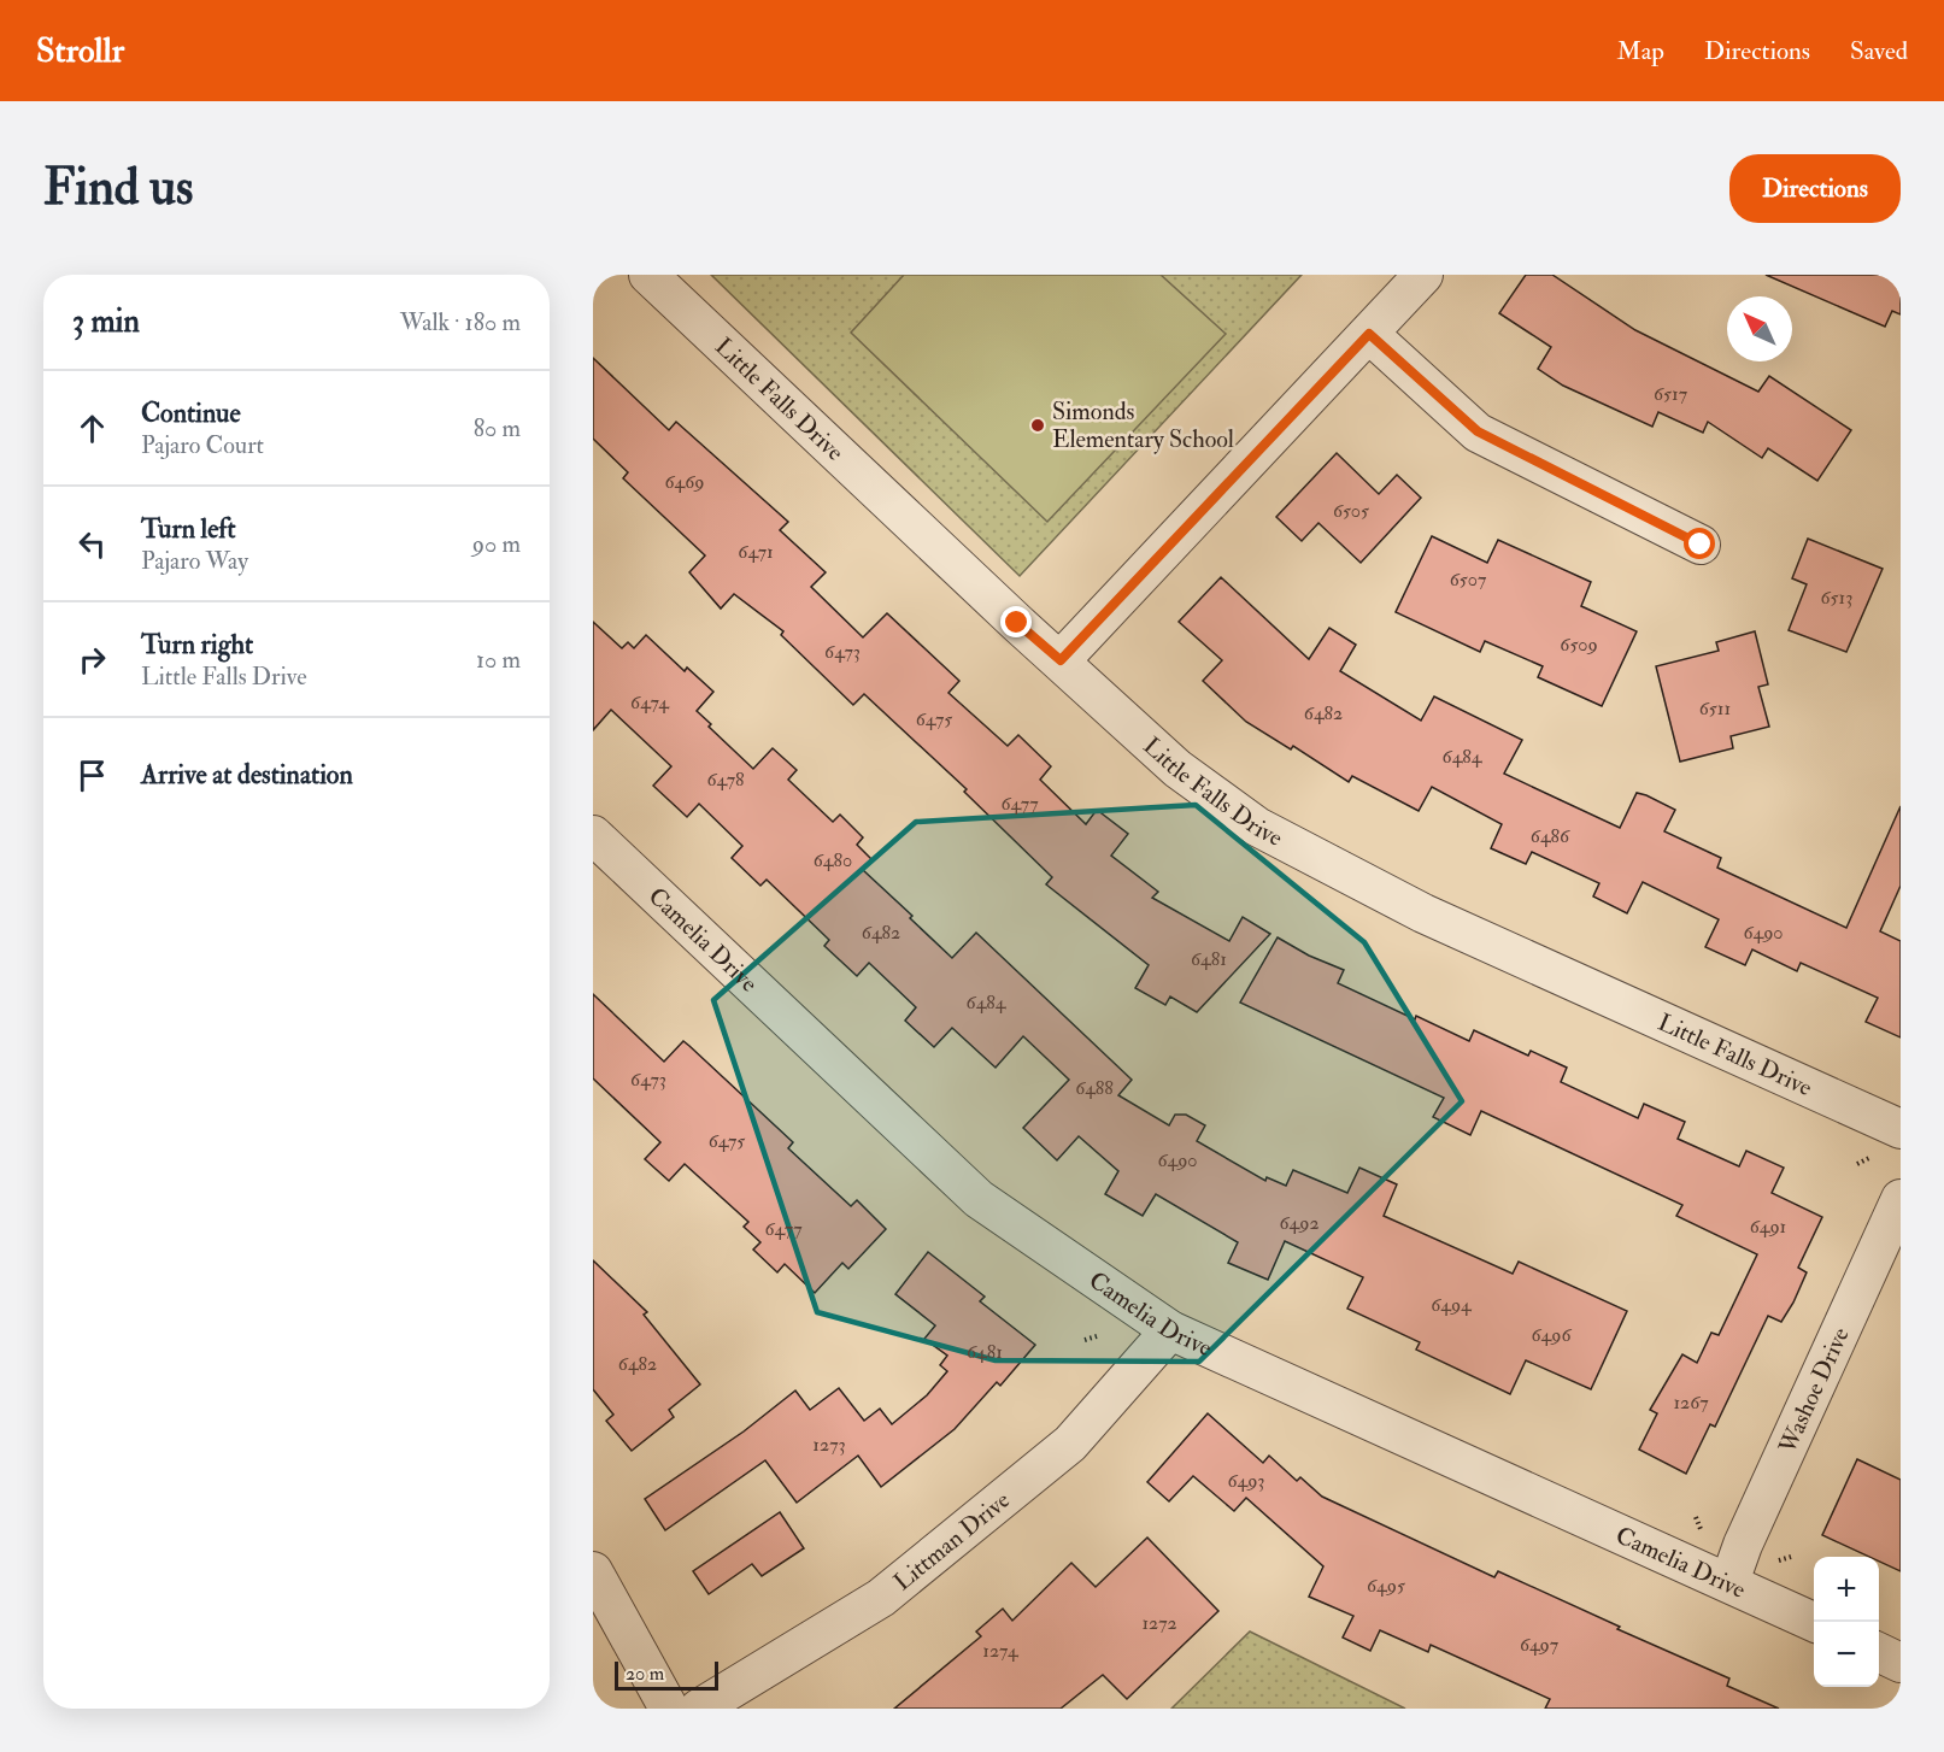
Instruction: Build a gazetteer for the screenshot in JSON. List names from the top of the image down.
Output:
{
  "streets": {
    "street": [
      "Little Falls Drive",
      "Camelia Drive",
      "Washoe Drive",
      "Littman Drive"
    ]
  },
  "crossings": [
    ["Camelia Drive", "Washoe Drive"],
    ["Camelia Drive", "Littman Drive"]
  ],
  "places": ["Simonds Elementary School"],
  "house_numbers": [
    "6517",
    "6469",
    "6505",
    "6471",
    "6507",
    "6513",
    "6509",
    "6473",
    "6474",
    "6511",
    "6482",
    "6475",
    "6484",
    "6478",
    "6477",
    "6486",
    "6480",
    "6482",
    "6490",
    "6481",
    "6484",
    "6473",
    "6488",
    "6475",
    "6490",
    "6492",
    "6491",
    "6477",
    "6494",
    "6496",
    "6481",
    "6482",
    "1267",
    "1273",
    "6493",
    "6495",
    "1272",
    "6497",
    "1274"
  ],
  "scale_bar": "20 m",
  "north": "top left",
  "page": {
    "header": "Strollr",
    "nav": ["Map", "Directions", "Saved"],
    "buttons": "Directions",
    "title": "Find us",
    "heading": ["3 min", "Walk · 180 m"],
    "list": [
      ["Continue", "Pajaro Court", "80 m"],
      ["Turn left", "Pajaro Way", "90 m"],
      ["Turn right", "Little Falls Drive", "10 m"],
      "Arrive at destination"
    ],
    "map_buttons": ["+", "−"],
    "scale": "20 m"
  }
}
